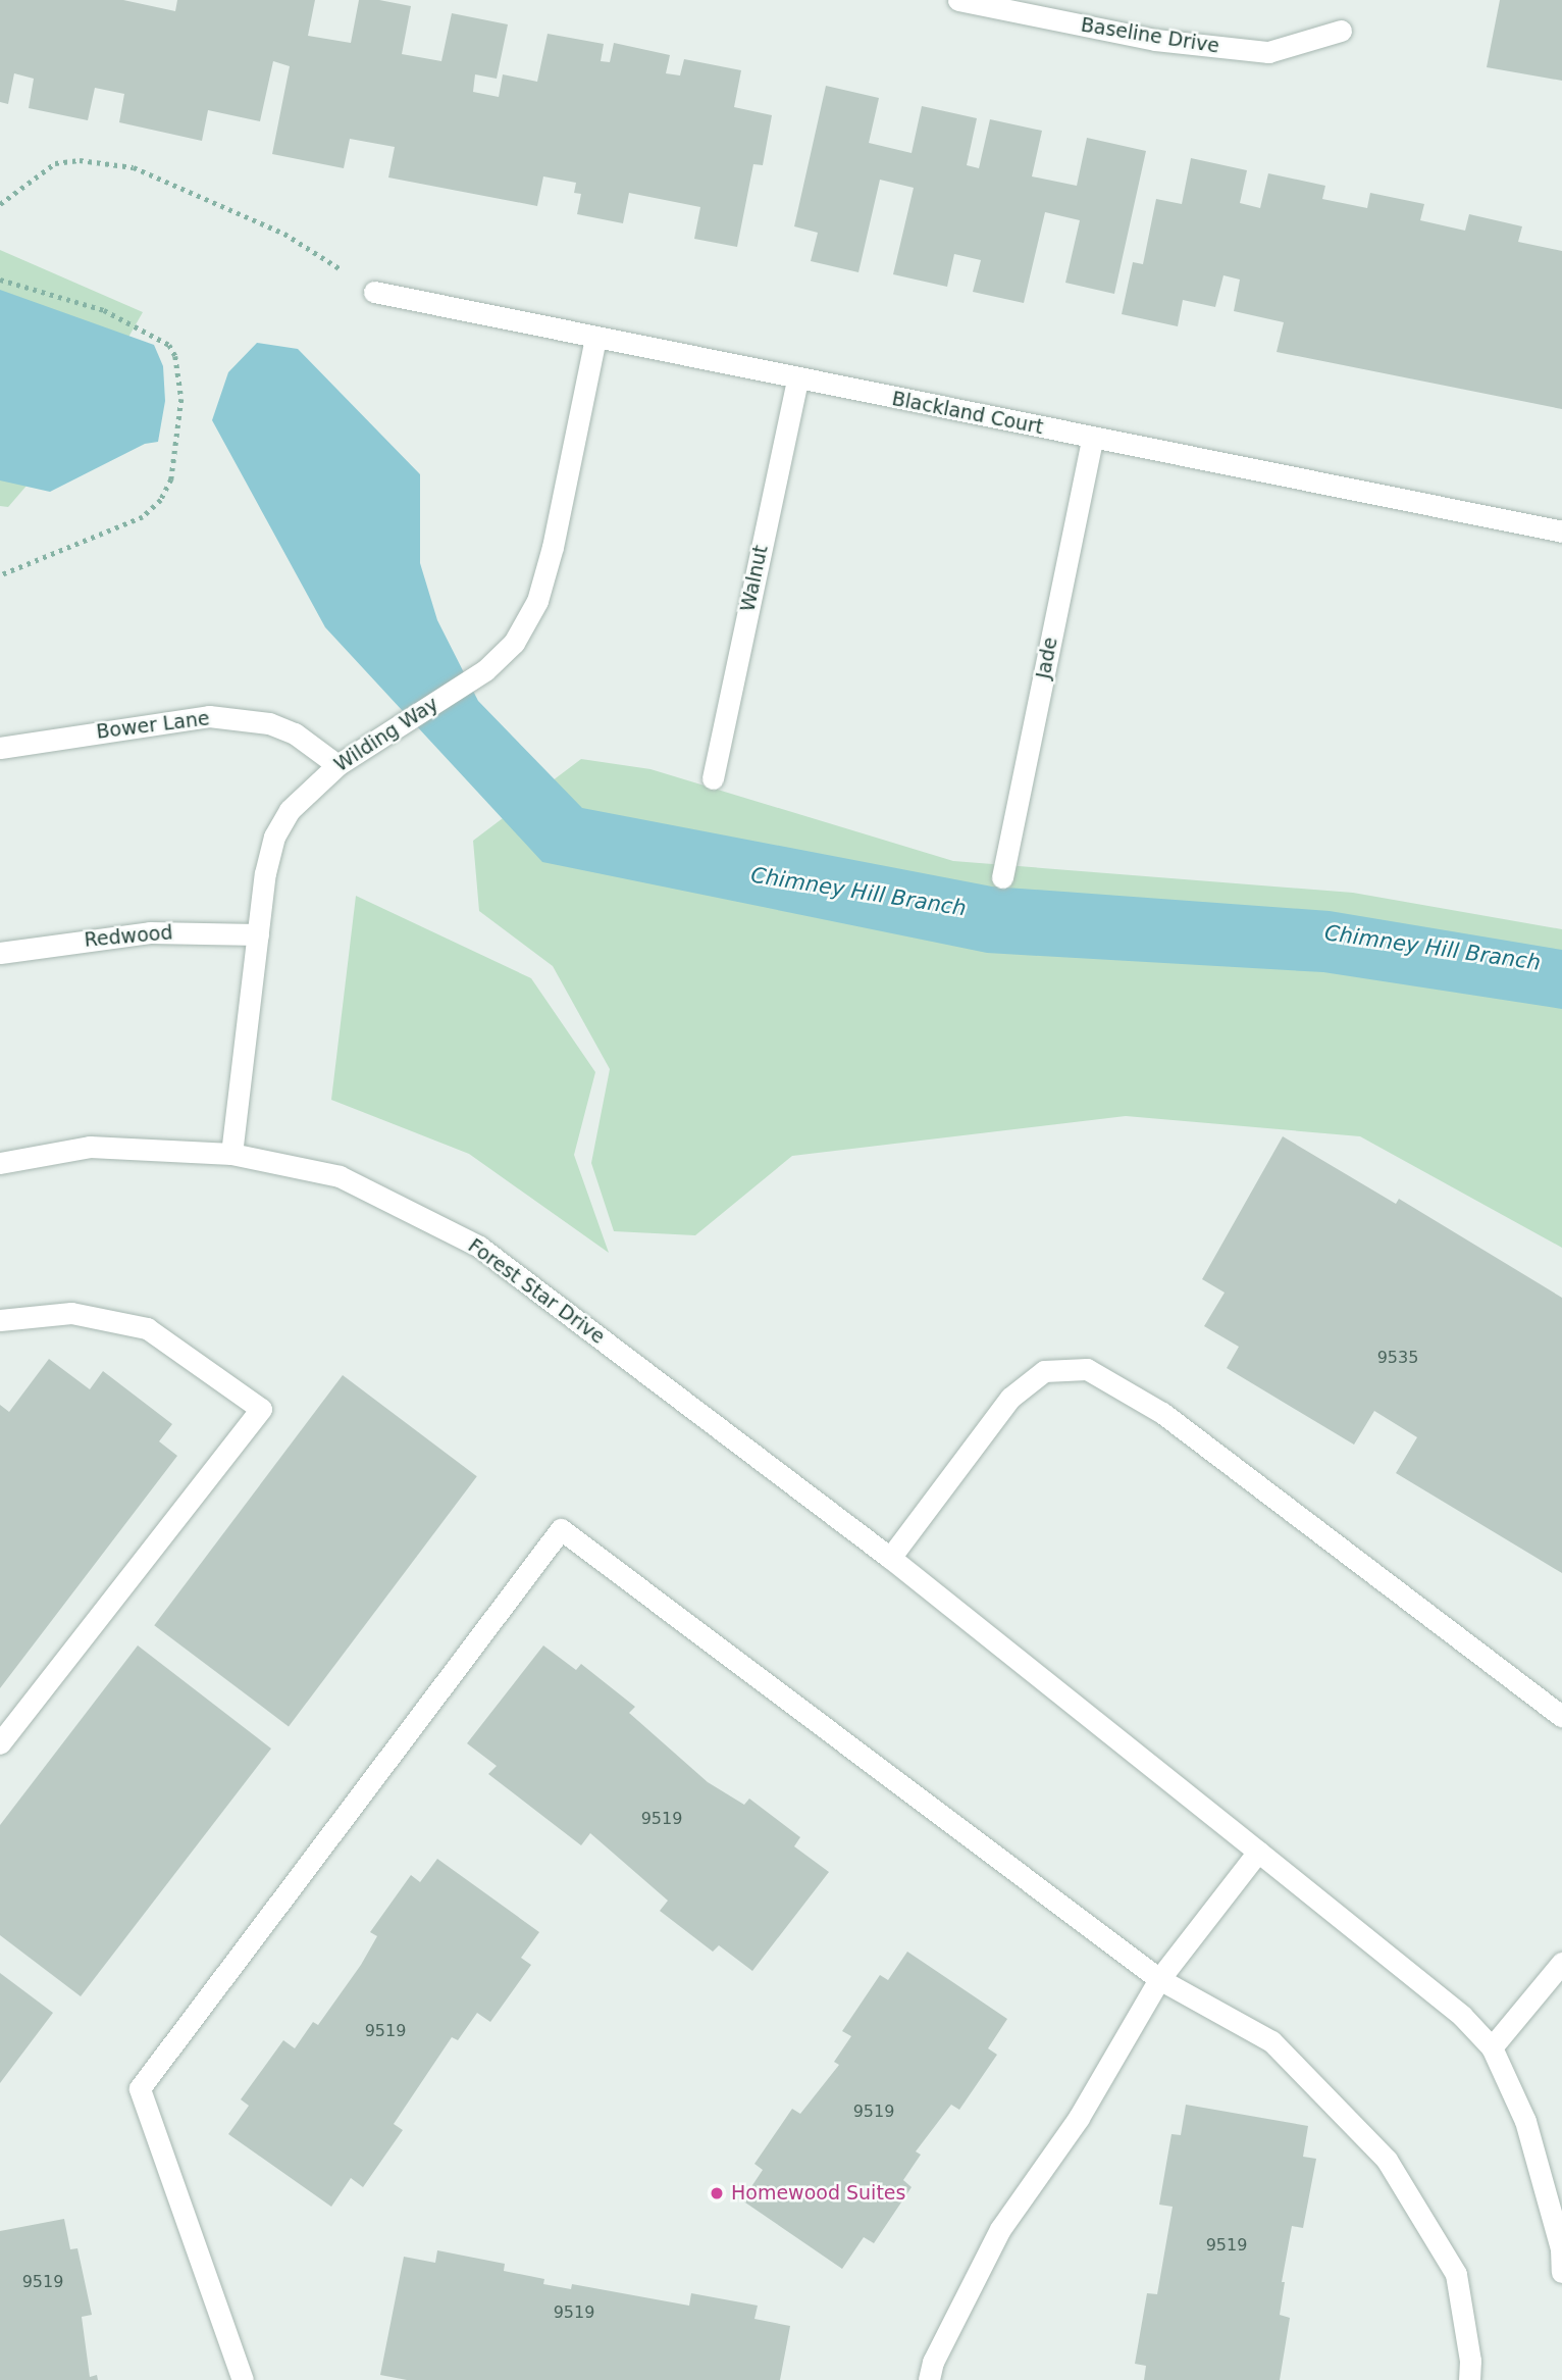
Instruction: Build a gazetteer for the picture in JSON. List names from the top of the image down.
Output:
{
  "streets": {
    "street": [
      "Baseline Drive",
      "Blackland Court",
      "Walnut",
      "Jade",
      "Bower Lane",
      "Wilding Way",
      "Redwood",
      "Forest Star Drive"
    ]
  },
  "crossings": [
    ["Blackland Court", "Walnut"],
    ["Blackland Court", "Jade"],
    ["Blackland Court", "Wilding Way"],
    ["Bower Lane", "Wilding Way"],
    ["Wilding Way", "Redwood"],
    ["Wilding Way", "Forest Star Drive"]
  ],
  "water": ["Chimney Hill Branch"],
  "places": ["Homewood Suites"],
  "house_numbers": [
    "9535",
    "9519",
    "9519",
    "9519",
    "9519",
    "9519",
    "9519"
  ]
}
